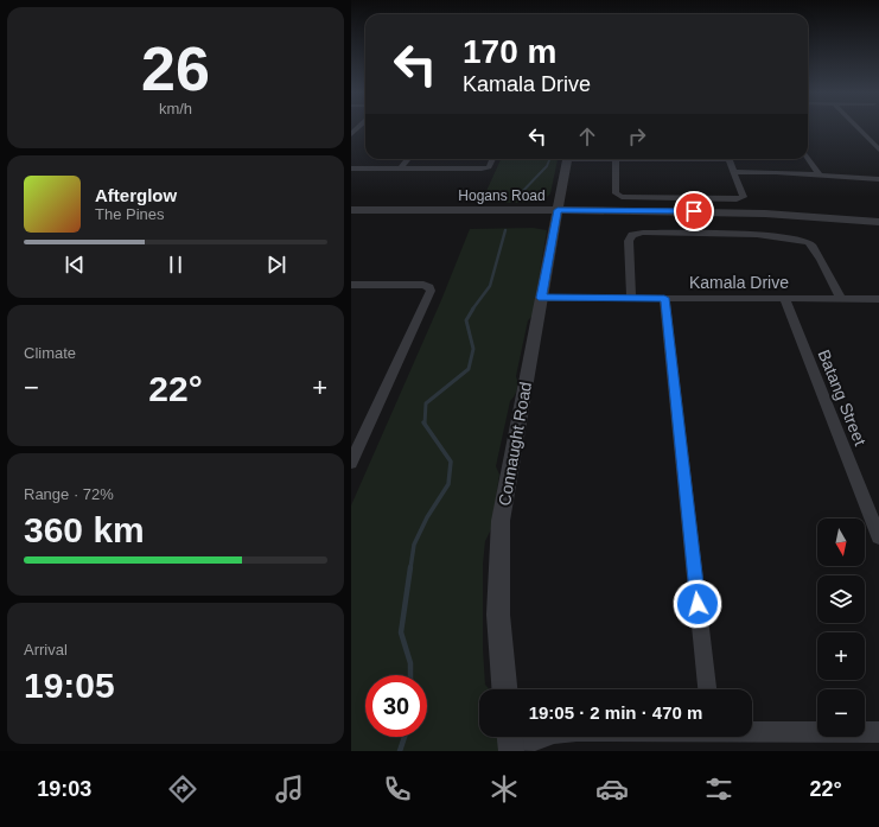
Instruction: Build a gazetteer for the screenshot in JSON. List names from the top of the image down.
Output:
{
  "streets": {
    "street": [
      "Hogans Road",
      "Kamala Drive",
      "Batang Street",
      "Connaught Road"
    ]
  },
  "crossings": [
    ["Hogans Road", "Connaught Road"],
    ["Kamala Drive", "Batang Street"],
    ["Kamala Drive", "Connaught Road"]
  ],
  "north": "bottom",
  "page": {
    "tile": [
      ["26", "km/h"],
      "Climate",
      ["Range · 72%", "360 km"],
      ["Arrival", "19:05"]
    ],
    "turn": ["170 m", "Kamala Drive"],
    "song": ["Afterglow", "The Pines"],
    "heat": ["−", "22°", "+"],
    "map_buttons": ["+", "−"],
    "limit": "30",
    "trip": "19:05 · 2 min · 470 m",
    "tabs": ["19:03", "22°"]
  }
}
